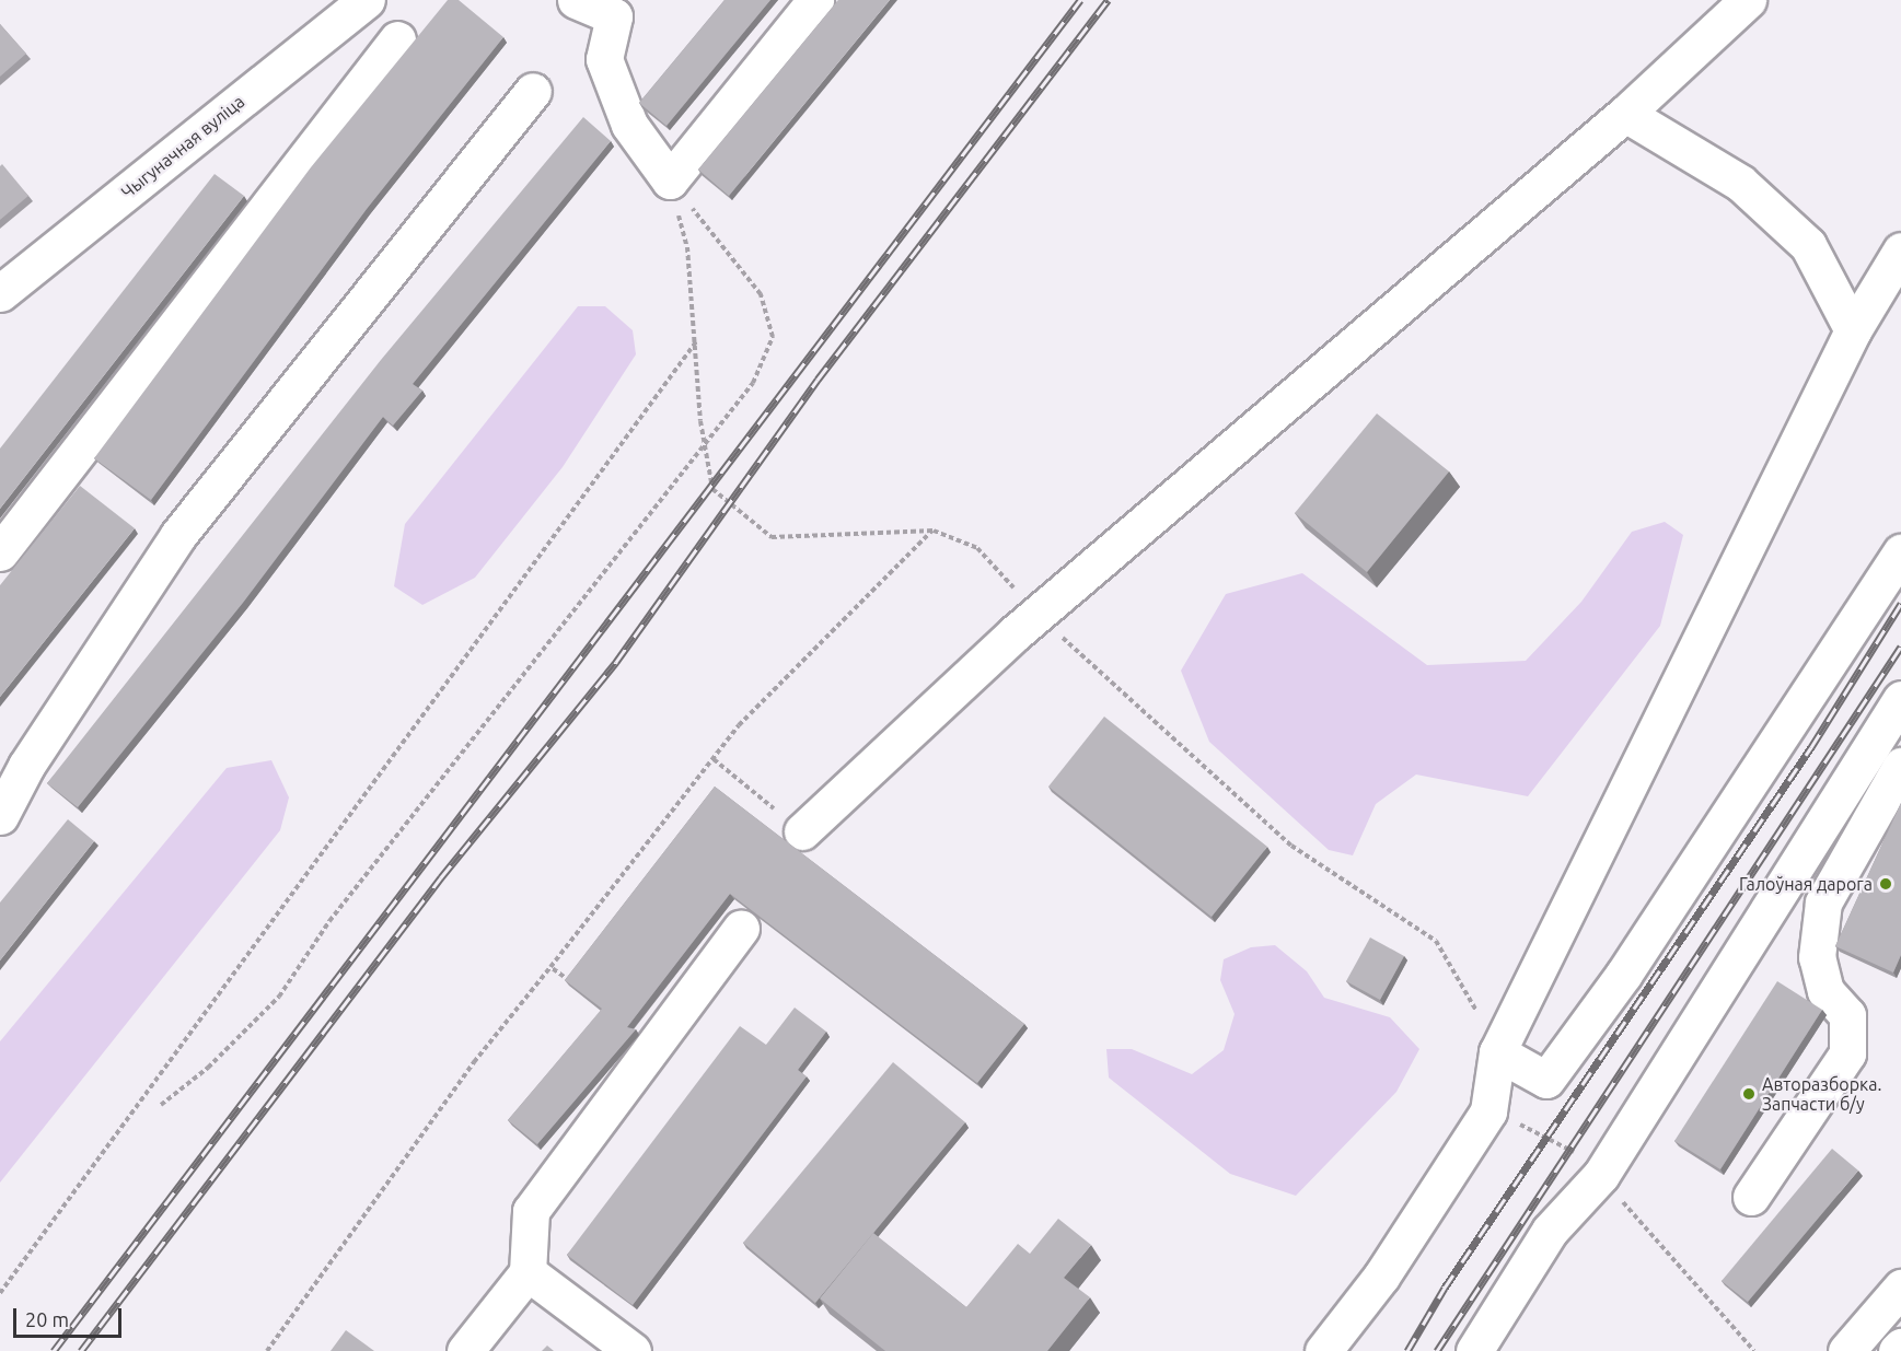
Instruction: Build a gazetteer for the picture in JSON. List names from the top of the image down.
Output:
{
  "streets": {
    "street": ["Чыгуначная вуліца"]
  },
  "places": ["Галоўная дарога", "Авторазборка. Запчасти б/у"],
  "scale_bar": "20 m"
}
